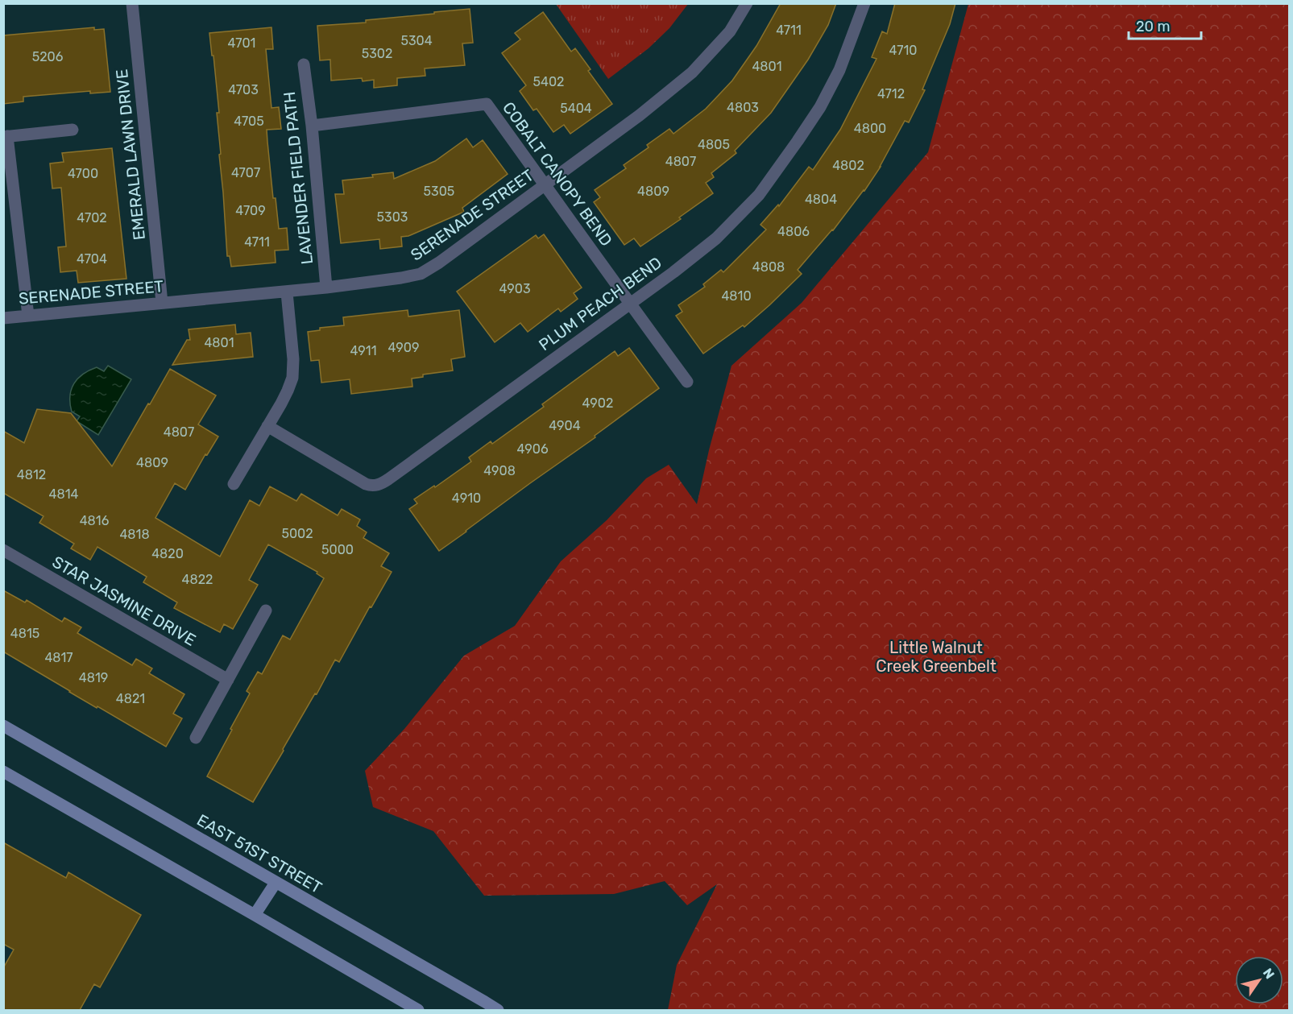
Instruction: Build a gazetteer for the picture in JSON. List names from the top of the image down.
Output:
{
  "streets": {
    "street": [
      "EMERALD LAWN DRIVE",
      "COBALT CANOPY BEND",
      "LAVENDER FIELD PATH",
      "SERENADE STREET",
      "PLUM PEACH BEND",
      "STAR JASMINE DRIVE",
      "EAST 51ST STREET"
    ]
  },
  "crossings": [
    ["EMERALD LAWN DRIVE", "SERENADE STREET"],
    ["COBALT CANOPY BEND", "LAVENDER FIELD PATH"],
    ["COBALT CANOPY BEND", "SERENADE STREET"],
    ["COBALT CANOPY BEND", "PLUM PEACH BEND"],
    ["LAVENDER FIELD PATH", "SERENADE STREET"]
  ],
  "parks": ["Little Walnut Creek Greenbelt"],
  "house_numbers": [
    "4711",
    "5304",
    "4701",
    "4710",
    "5302",
    "5206",
    "4801",
    "5402",
    "4703",
    "4712",
    "4803",
    "5404",
    "4705",
    "4800",
    "4805",
    "4807",
    "4802",
    "4707",
    "4700",
    "5305",
    "4809",
    "4804",
    "4709",
    "5303",
    "4702",
    "4806",
    "4711",
    "4704",
    "4808",
    "4903",
    "4810",
    "4801",
    "4909",
    "4911",
    "4902",
    "4904",
    "4807",
    "4906",
    "4809",
    "4908",
    "4812",
    "4814",
    "4910",
    "4816",
    "5002",
    "4818",
    "5000",
    "4820",
    "4822",
    "4815",
    "4817",
    "4819",
    "4821"
  ],
  "scale_bar": "20 m",
  "north": "top right"
}
